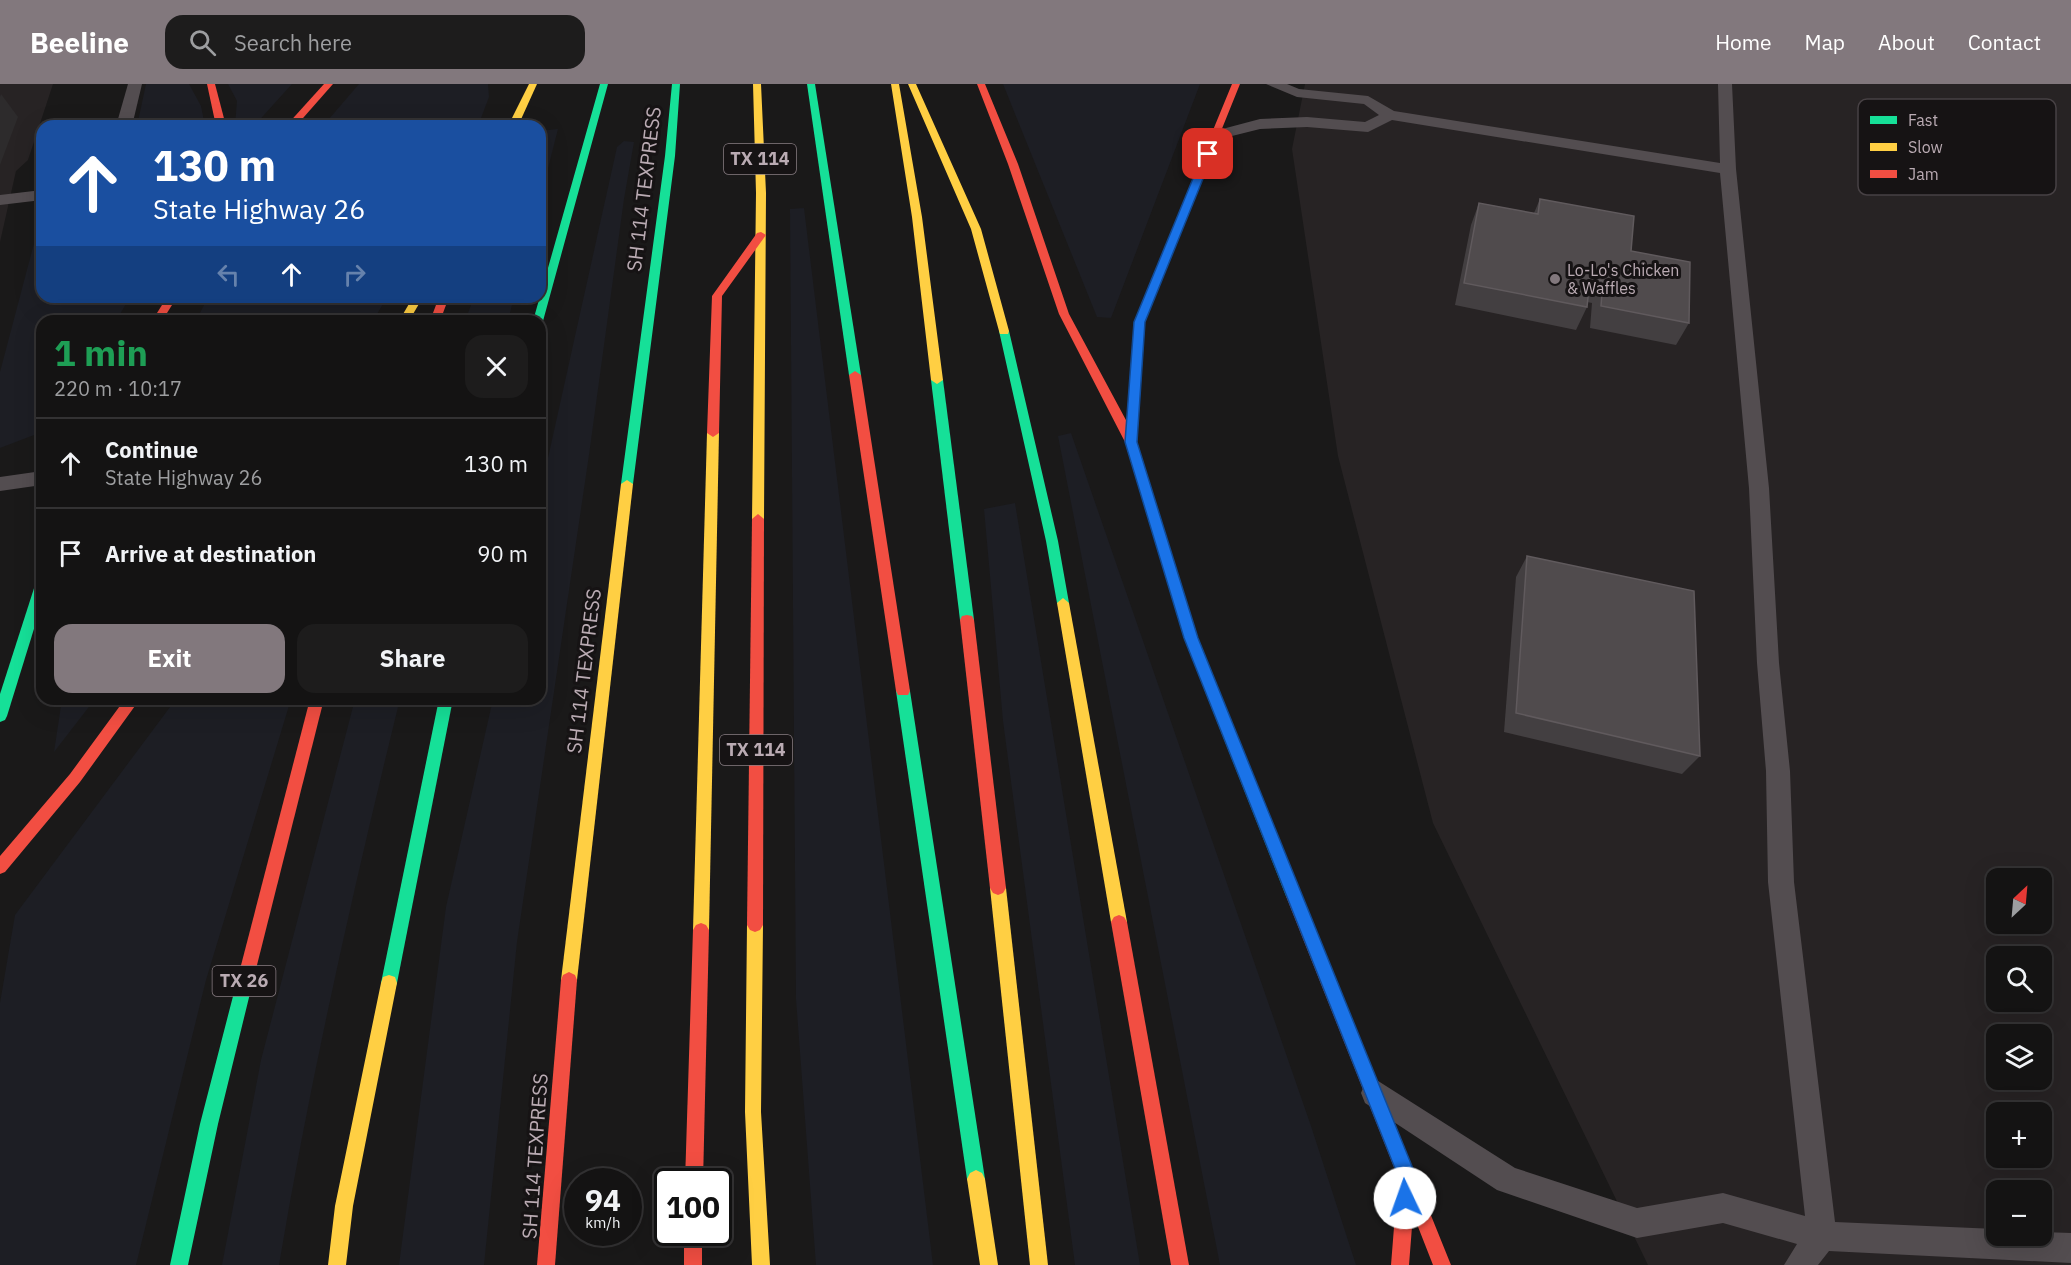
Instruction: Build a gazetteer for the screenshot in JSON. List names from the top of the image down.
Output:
{
  "streets": {
    "main road": ["TX 114", "SH 114 TEXPRESS", "TX 26"]
  },
  "places": ["Lo-Lo's Chicken & Waffles"],
  "legend": ["Fast", "Slow", "Jam"],
  "north": "top right",
  "page": {
    "header": "Beeline",
    "search": "Search here",
    "nav": [
      "Home",
      "Map",
      "About",
      "Contact"
    ],
    "turn": ["130 m", "State Highway 26"],
    "heading": ["1 min", "220 m · 10:17"],
    "list": [
      {
        "name": "Continue",
        "note": "State Highway 26",
        "value": "130 m"
      },
      {
        "name": "Arrive at destination",
        "value": "90 m"
      }
    ],
    "buttons": ["Exit", "Share"],
    "map_buttons": ["+", "−"],
    "speed": "94 km/h",
    "limit": "100"
  }
}
